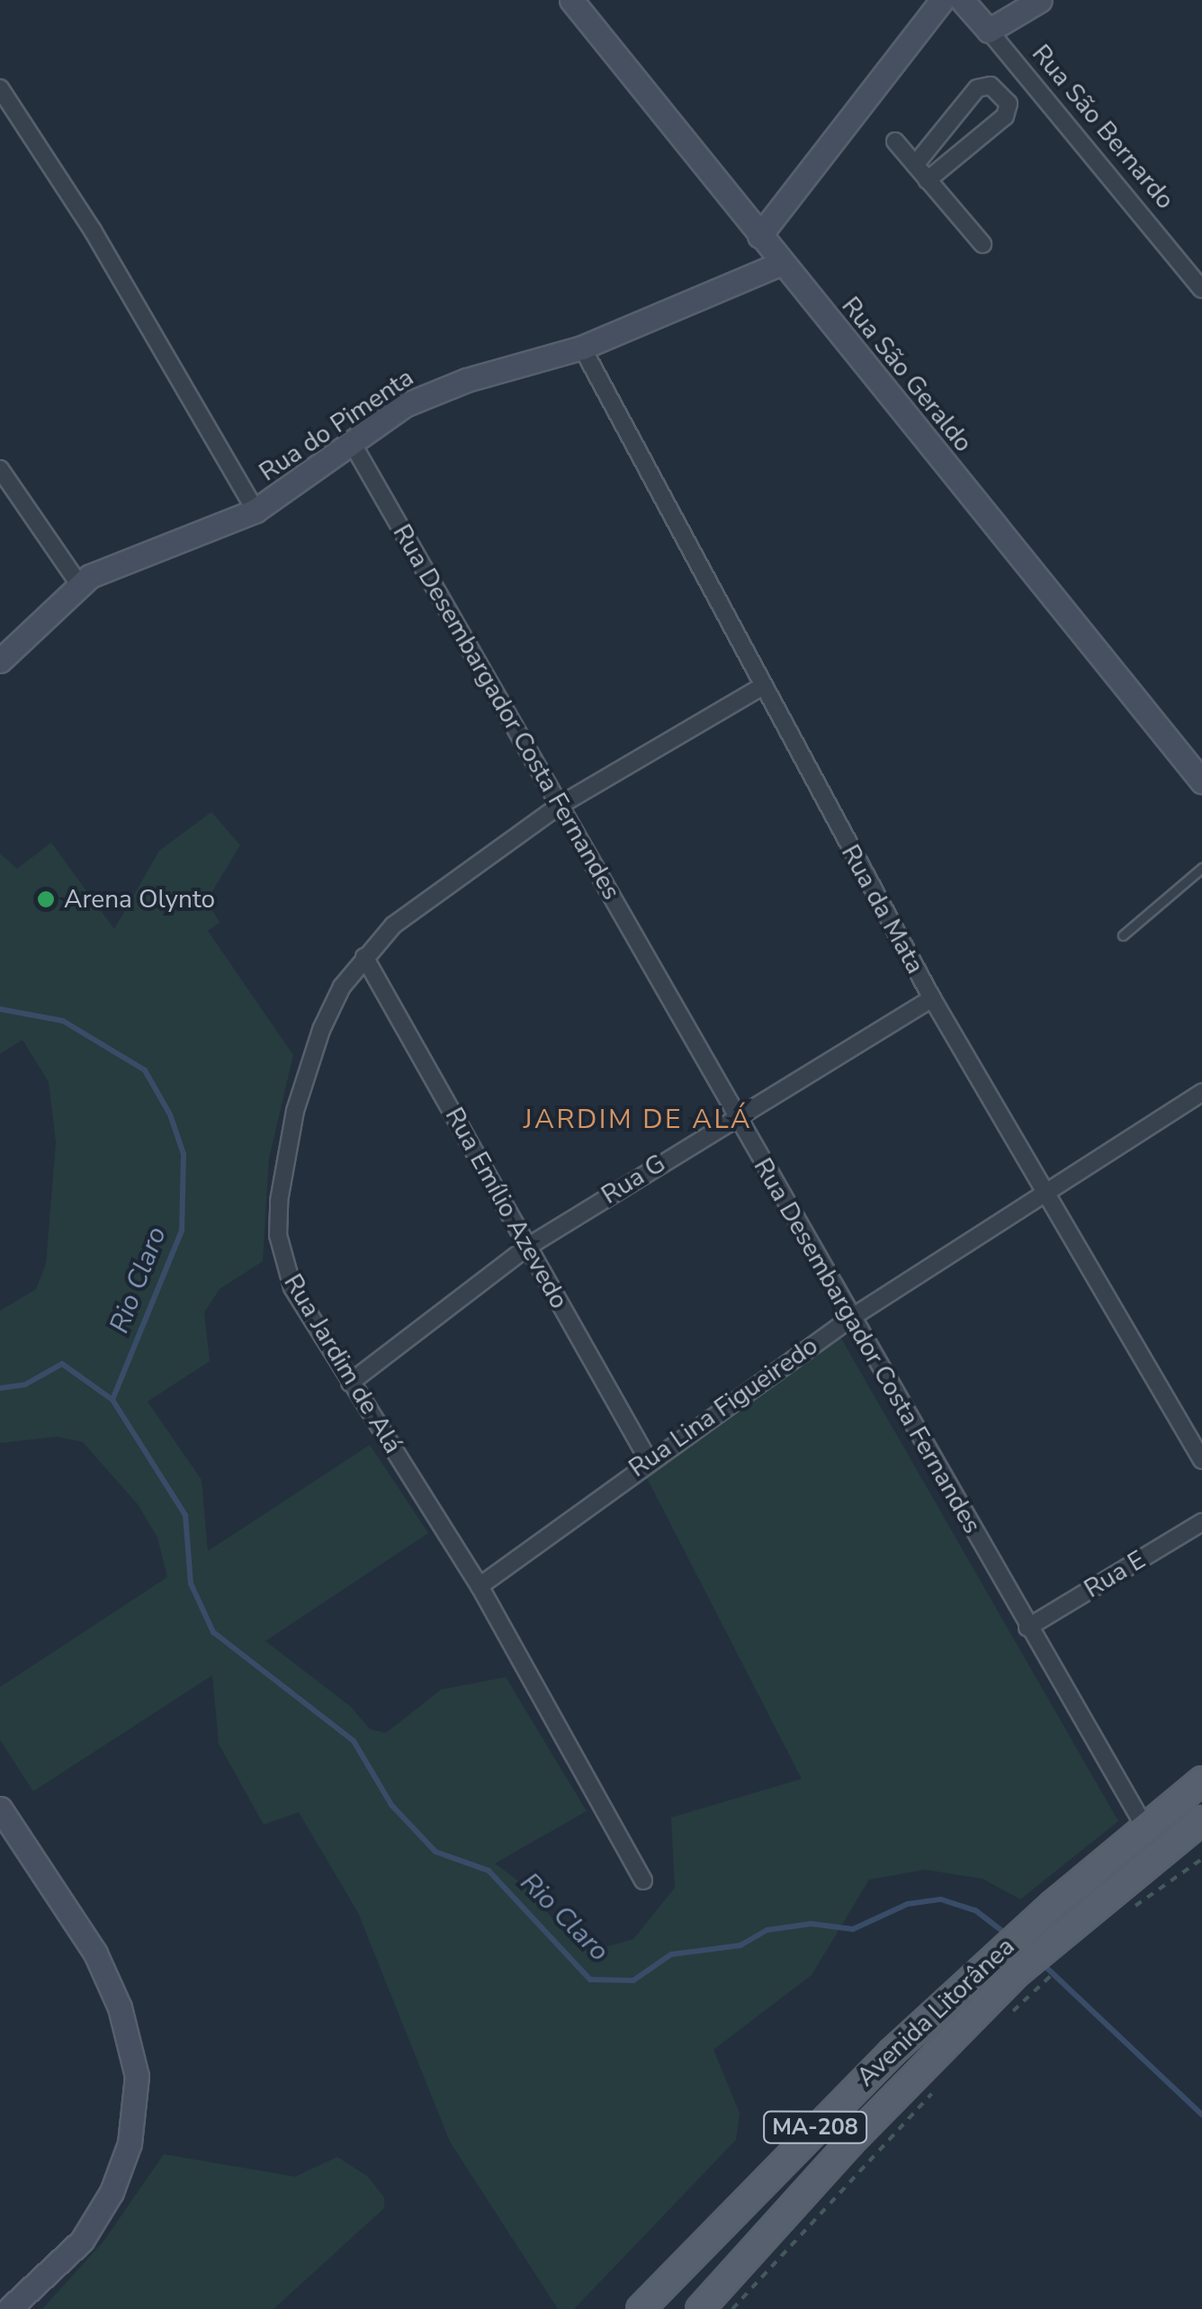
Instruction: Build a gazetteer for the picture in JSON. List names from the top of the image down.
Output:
{
  "streets": {
    "main road": ["Avenida Litorânea", "MA-208"],
    "street": [
      "Rua São Bernardo",
      "Rua São Geraldo",
      "Rua do Pimenta",
      "Rua Desembargador Costa Fernandes",
      "Rua da Mata",
      "Rua G",
      "Rua Emílio Azevedo",
      "Rua Jardim de Alá",
      "Rua Lina Figueiredo",
      "Rua E"
    ]
  },
  "crossings": [
    ["Rua São Geraldo", "Rua do Pimenta"],
    ["Rua do Pimenta", "Rua Desembargador Costa Fernandes"],
    ["Rua do Pimenta", "Rua da Mata"],
    ["Rua Desembargador Costa Fernandes", "Rua G"],
    ["Rua Desembargador Costa Fernandes", "Rua Jardim de Alá"],
    ["Rua Desembargador Costa Fernandes", "Rua Lina Figueiredo"],
    ["Rua Desembargador Costa Fernandes", "Rua E"],
    ["Rua Desembargador Costa Fernandes", "Avenida Litorânea"],
    ["Rua da Mata", "Rua G"],
    ["Rua da Mata", "Rua Jardim de Alá"],
    ["Rua da Mata", "Rua Lina Figueiredo"],
    ["Rua G", "Rua Emílio Azevedo"],
    ["Rua G", "Rua Jardim de Alá"],
    ["Rua Emílio Azevedo", "Rua Jardim de Alá"],
    ["Rua Emílio Azevedo", "Rua Lina Figueiredo"],
    ["Rua Jardim de Alá", "Rua Lina Figueiredo"]
  ],
  "districts": ["JARDIM DE ALÁ"],
  "water": ["Rio Claro"],
  "places": ["Arena Olynto"]
}
